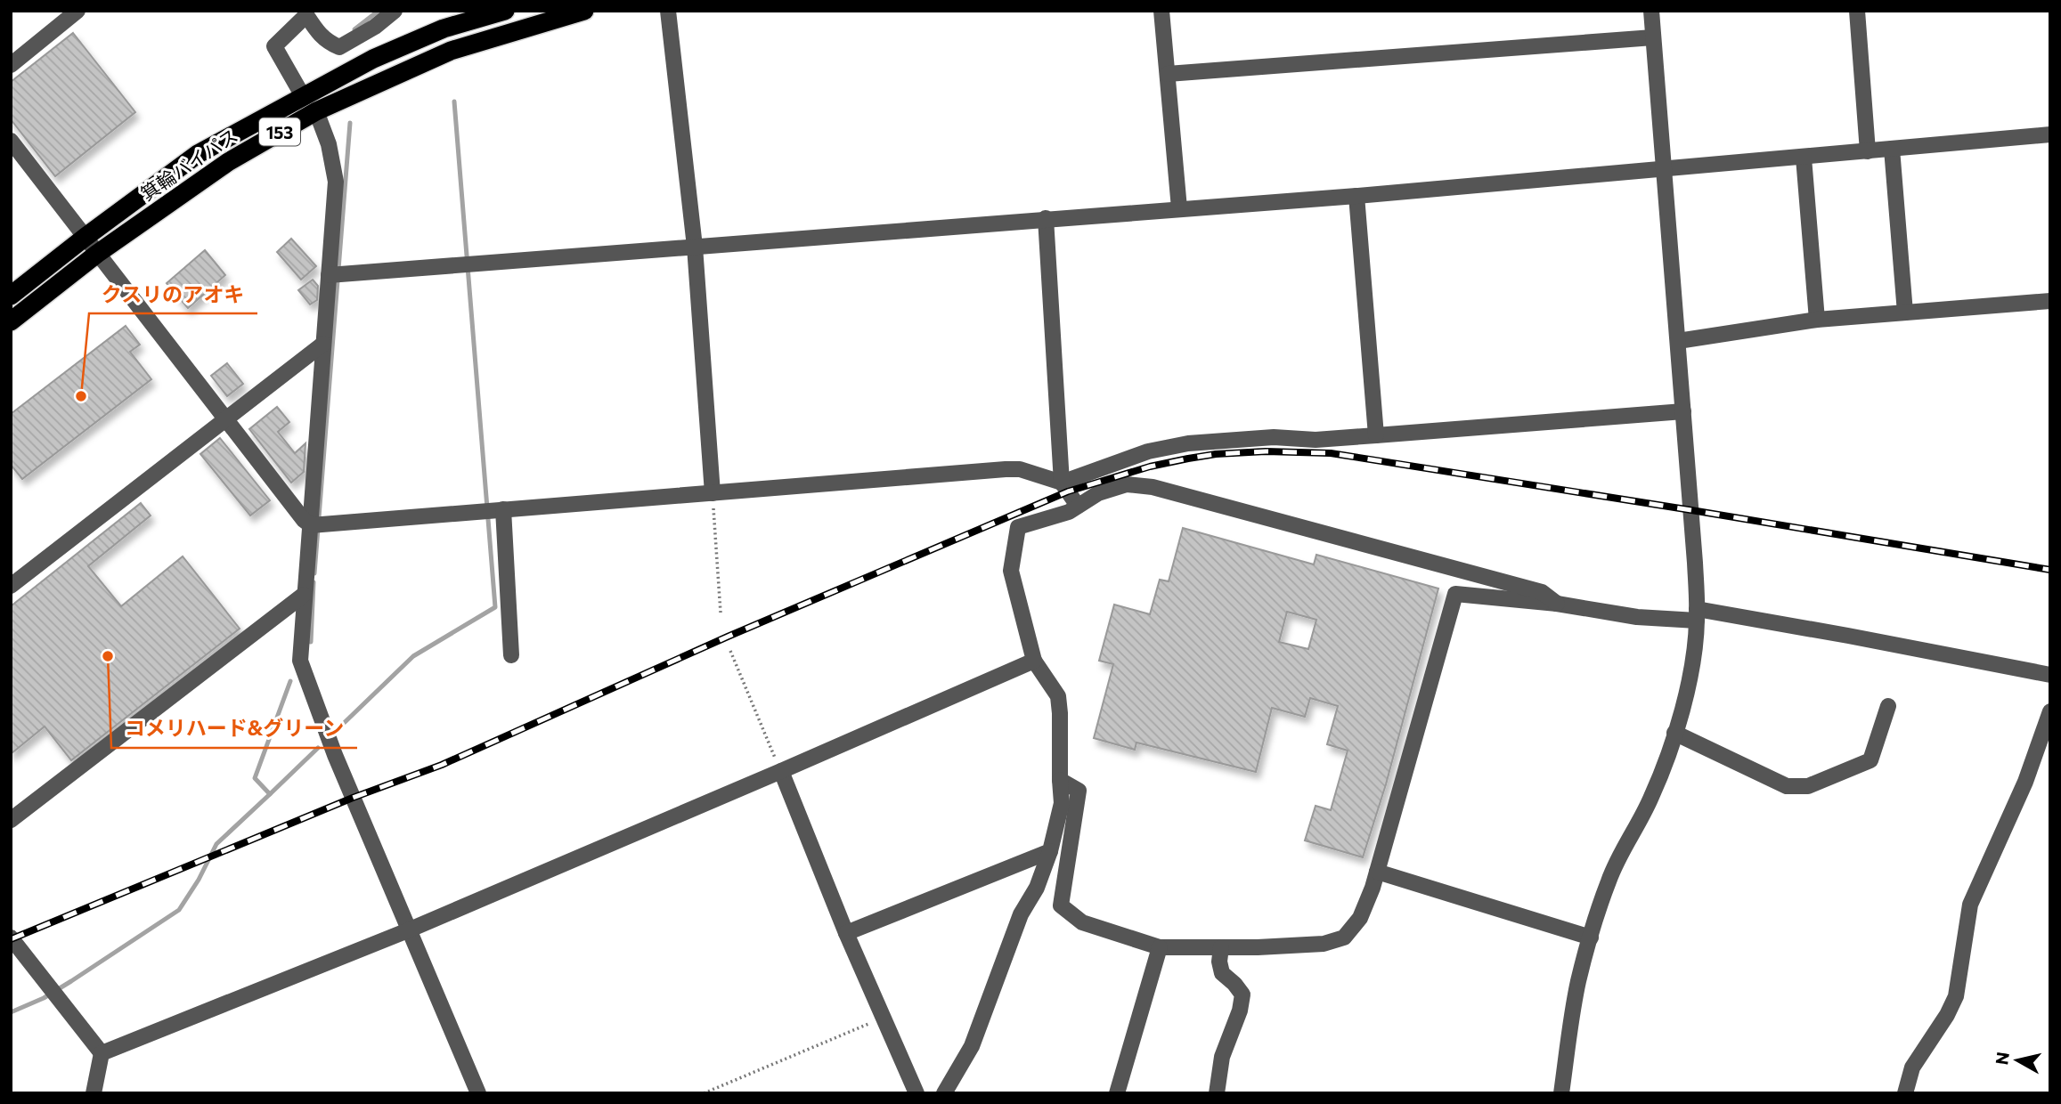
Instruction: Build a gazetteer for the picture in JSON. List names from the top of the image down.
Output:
{
  "streets": {
    "highway": ["153", "箕輪バイパス"]
  },
  "places": ["クスリのアオキ", "コメリハード&グリーン"],
  "north": "left"
}
